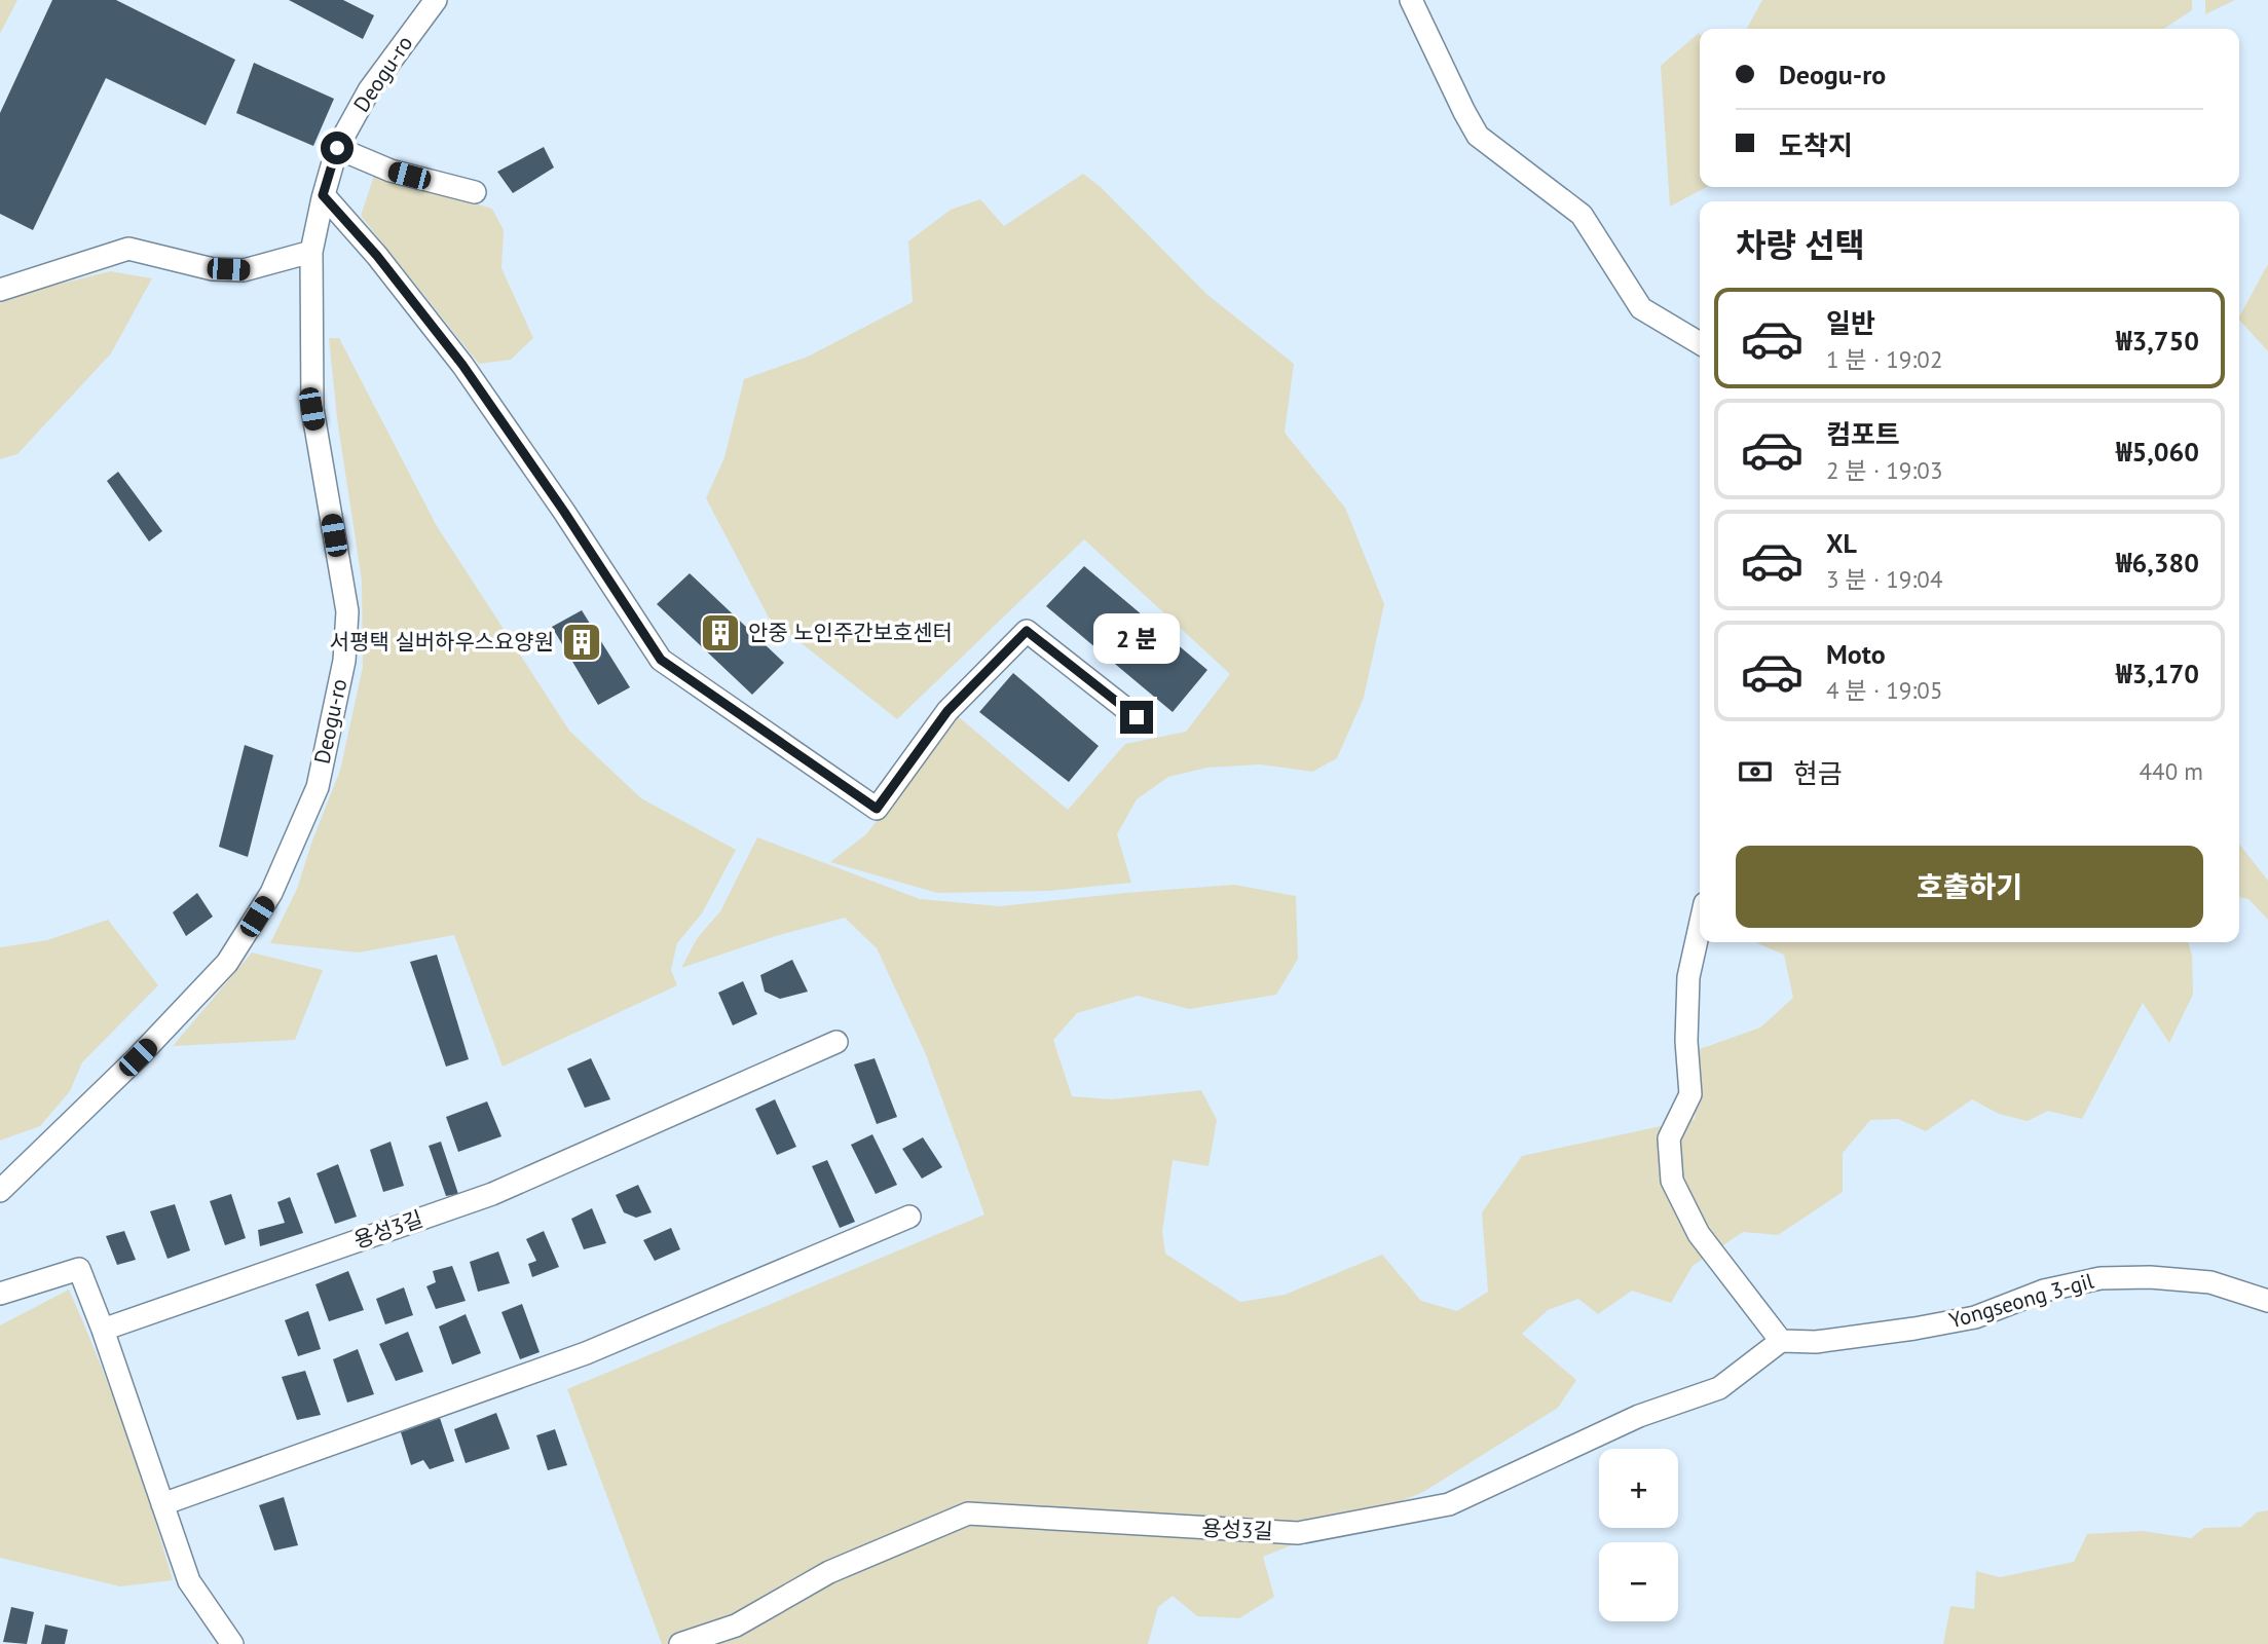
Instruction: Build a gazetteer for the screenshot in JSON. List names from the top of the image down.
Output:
{
  "streets": {
    "street": ["Deogu-ro", "용성3길", "Yongseong 3-gil"]
  },
  "crossings": [
    ["용성3길", "Yongseong 3-gil"]
  ],
  "places": {
    "building": ["안중 노인주간보호센터", "서평택 실버하우스요양원"]
  },
  "page": {
    "banner": ["Deogu-ro", "도착지"],
    "heading": "차량 선택",
    "list": [
      {
        "name": "일반",
        "note": "1 분 · 19:02",
        "value": "₩3,750"
      },
      {
        "name": "컴포트",
        "note": "2 분 · 19:03",
        "value": "₩5,060"
      },
      {
        "name": "XL",
        "note": "3 분 · 19:04",
        "value": "₩6,380"
      },
      {
        "name": "Moto",
        "note": "4 분 · 19:05",
        "value": "₩3,170"
      }
    ],
    "bubble": "2 분",
    "pay": ["현금", "440 m"],
    "buttons": "호출하기",
    "map_buttons": ["+", "−"]
  }
}
